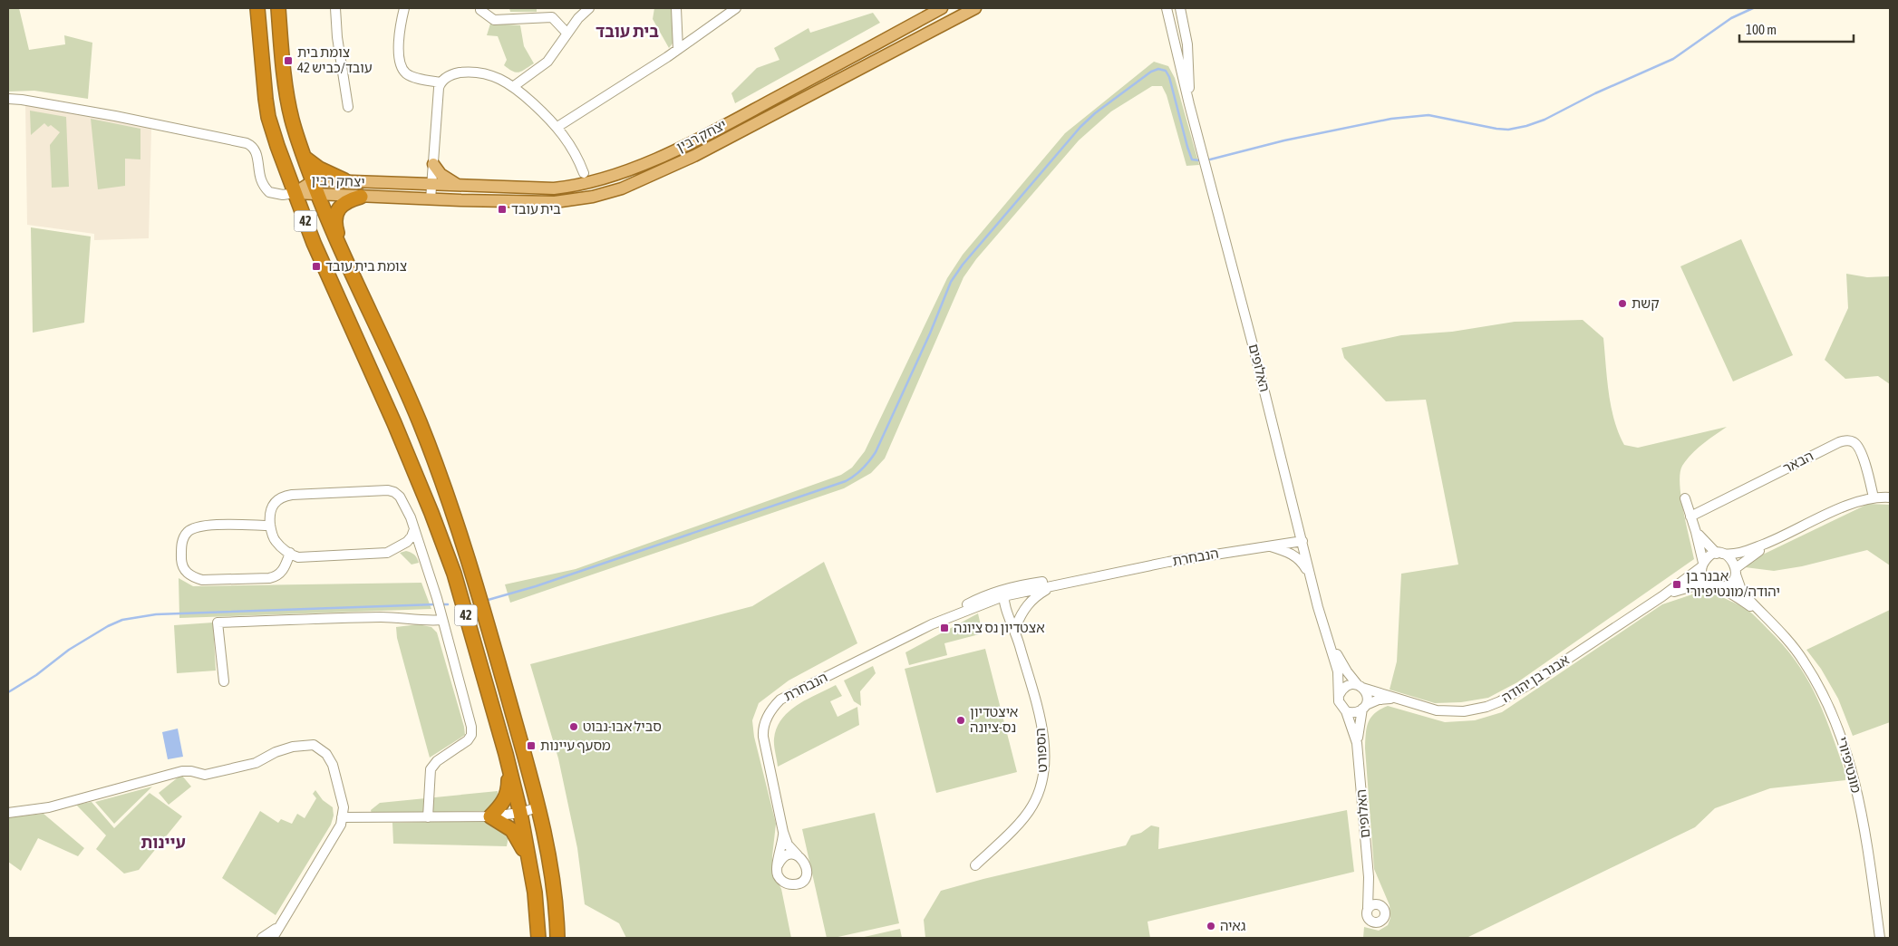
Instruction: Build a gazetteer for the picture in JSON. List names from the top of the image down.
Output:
{
  "streets": {
    "highway": ["42"],
    "main road": ["יצחק רבין"],
    "street": [
      "האלופים",
      "הבאר",
      "הנבחרת",
      "אבנר בן יהודה",
      "הספורט",
      "מונטיפיורי"
    ]
  },
  "crossings": [
    ["יצחק רבין", "42"],
    ["האלופים", "הנבחרת"],
    ["האלופים", "אבנר בן יהודה"],
    ["הנבחרת", "הספורט"],
    ["אבנר בן יהודה", "מונטיפיורי"]
  ],
  "districts": ["בית עובד", "עיינות"],
  "places": {
    "transit": [
      "צומת בית עובד/כביש 42",
      "בית עובד",
      "צומת בית עובד",
      "אבנר בן יהודה/מונטיפיורי",
      "אצטדיון נס ציונה",
      "מסעף עיינות"
    ],
    "other": [
      "קשת",
      "איצטדיון נס-ציונה",
      "סביל אבו-נבוט",
      "גאיה"
    ]
  },
  "scale_bar": "100 m"
}
